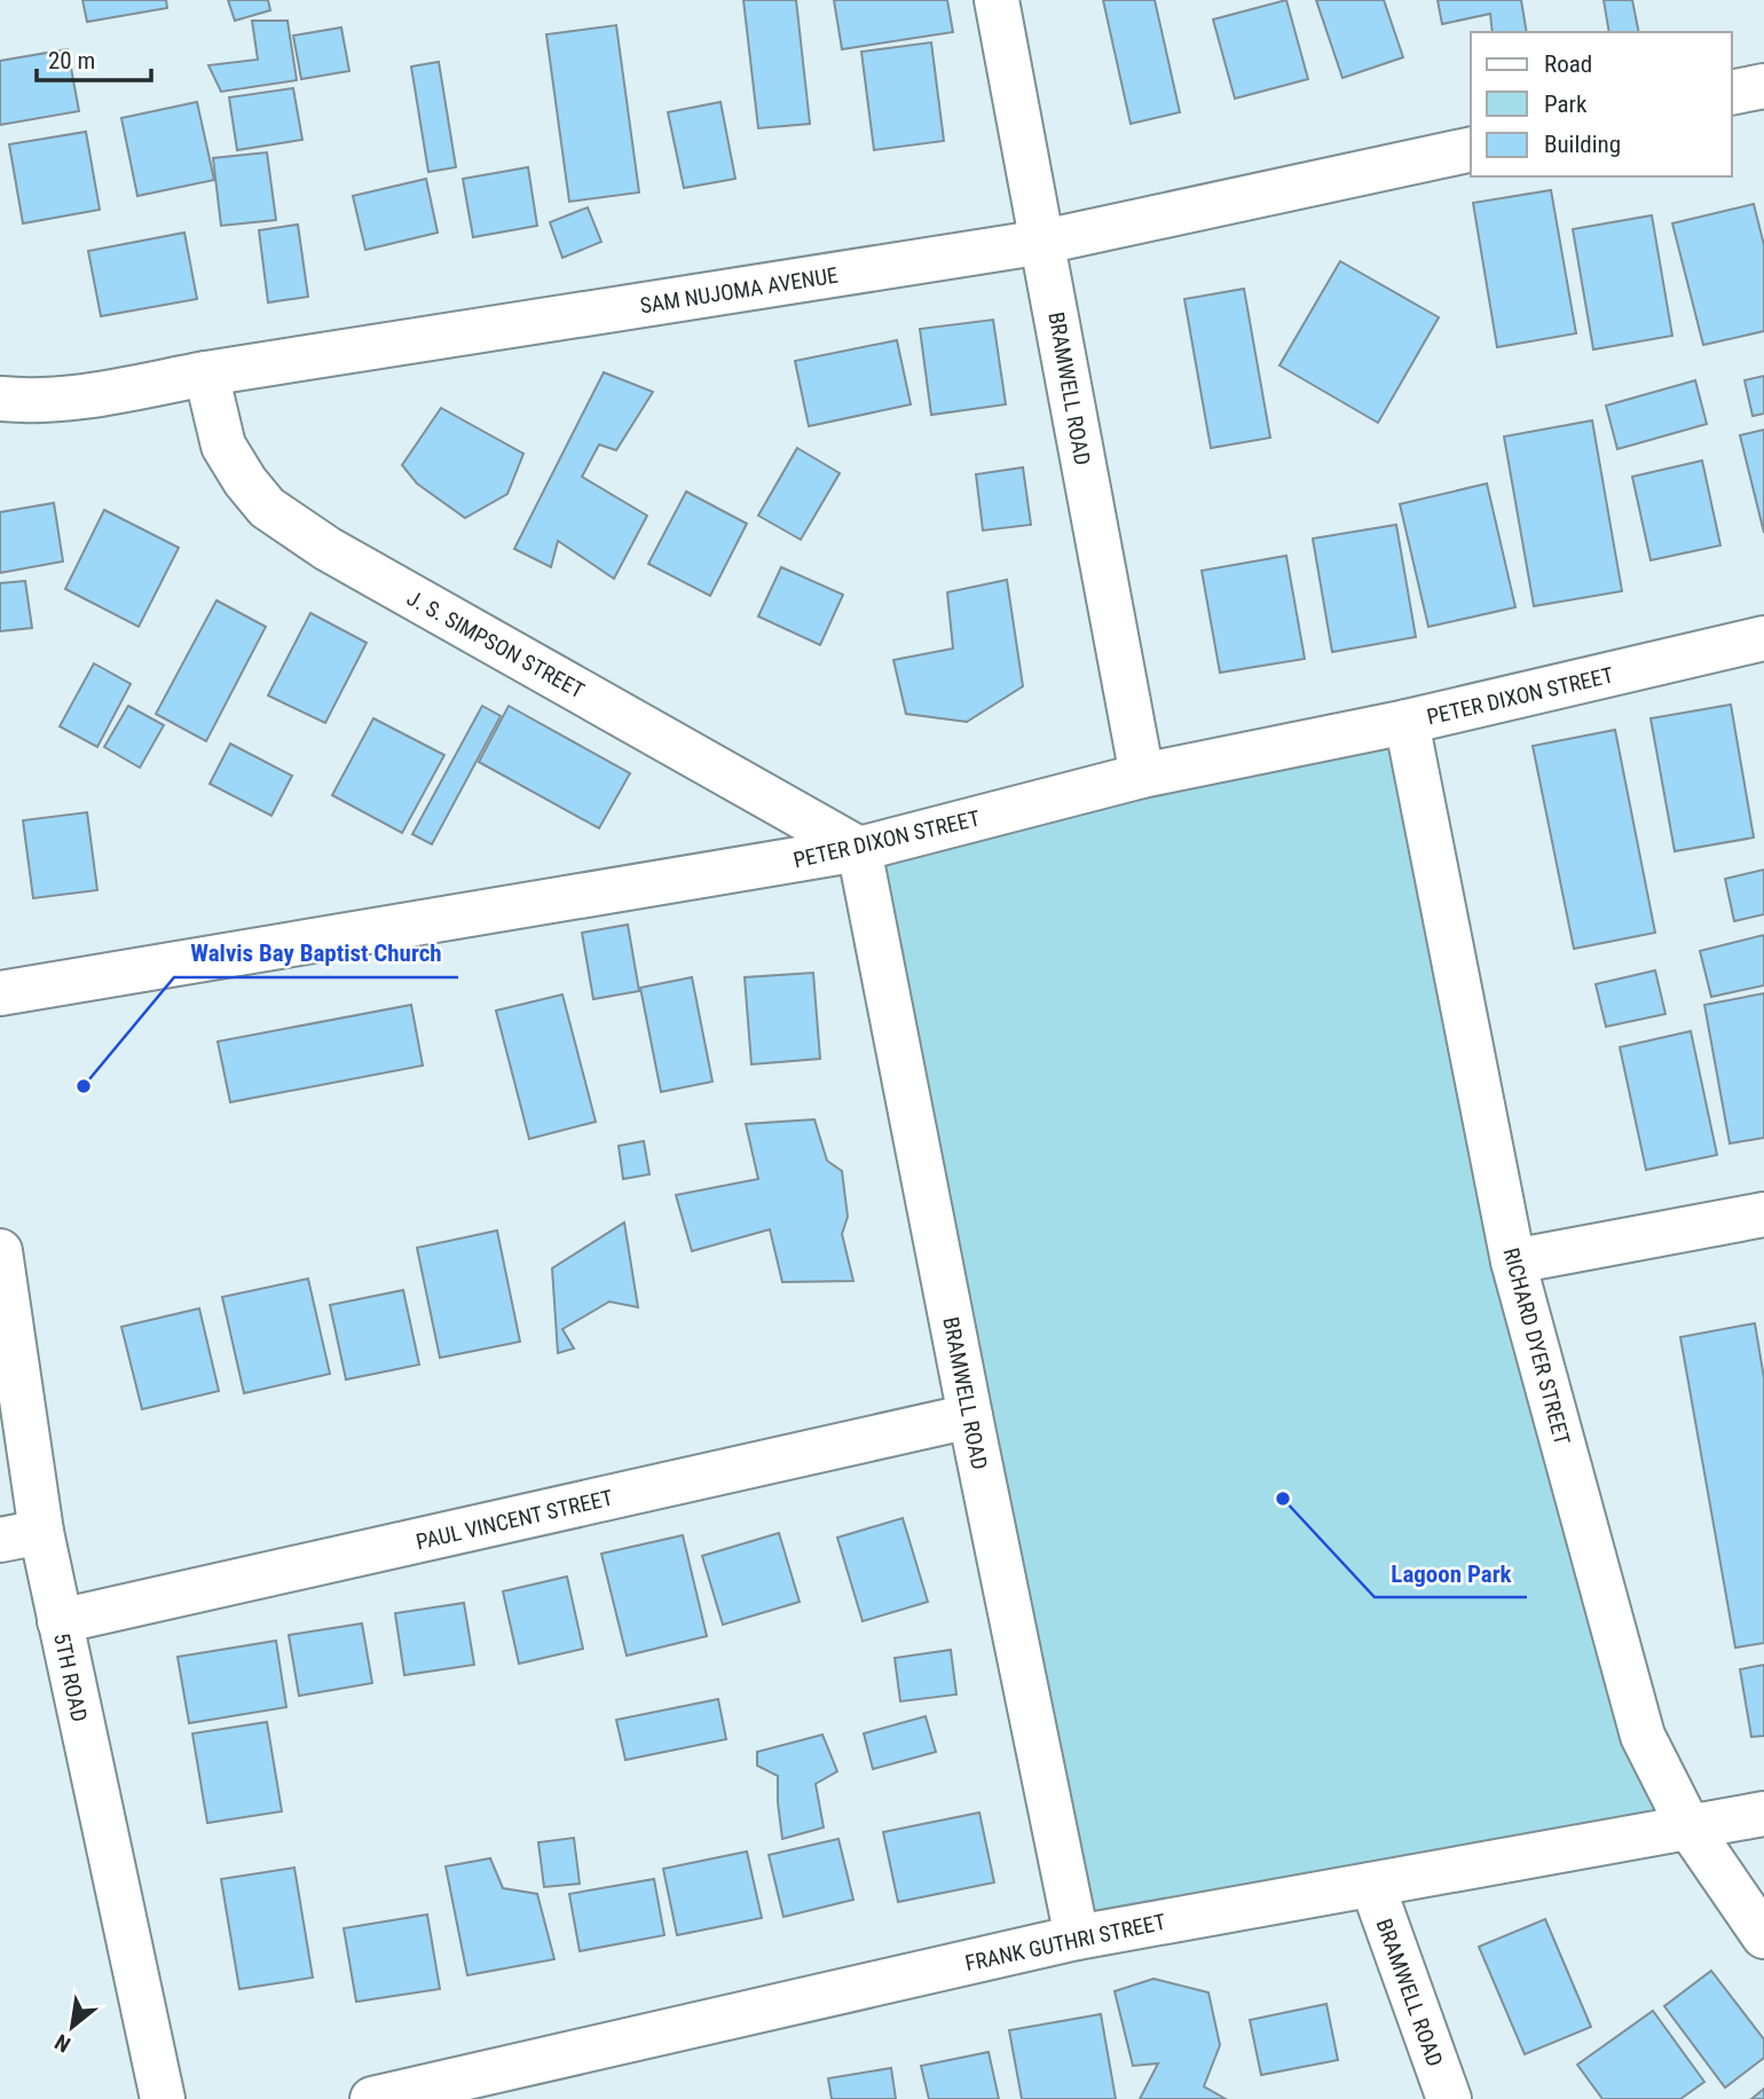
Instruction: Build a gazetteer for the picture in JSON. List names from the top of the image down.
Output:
{
  "streets": {
    "street": [
      "SAM NUJOMA AVENUE",
      "BRAMWELL ROAD",
      "J. S. SIMPSON STREET",
      "PETER DIXON STREET",
      "RICHARD DYER STREET",
      "PAUL VINCENT STREET",
      "5TH ROAD",
      "FRANK GUTHRI STREET"
    ]
  },
  "crossings": [
    ["SAM NUJOMA AVENUE", "BRAMWELL ROAD"],
    ["SAM NUJOMA AVENUE", "J. S. SIMPSON STREET"],
    ["BRAMWELL ROAD", "J. S. SIMPSON STREET"],
    ["BRAMWELL ROAD", "PETER DIXON STREET"],
    ["BRAMWELL ROAD", "PAUL VINCENT STREET"],
    ["BRAMWELL ROAD", "FRANK GUTHRI STREET"],
    ["J. S. SIMPSON STREET", "PETER DIXON STREET"],
    ["PETER DIXON STREET", "RICHARD DYER STREET"],
    ["RICHARD DYER STREET", "FRANK GUTHRI STREET"],
    ["PAUL VINCENT STREET", "5TH ROAD"]
  ],
  "places": ["Walvis Bay Baptist Church", "Lagoon Park"],
  "legend": ["Road", "Park", "Building"],
  "scale_bar": "20 m",
  "north": "bottom left"
}
